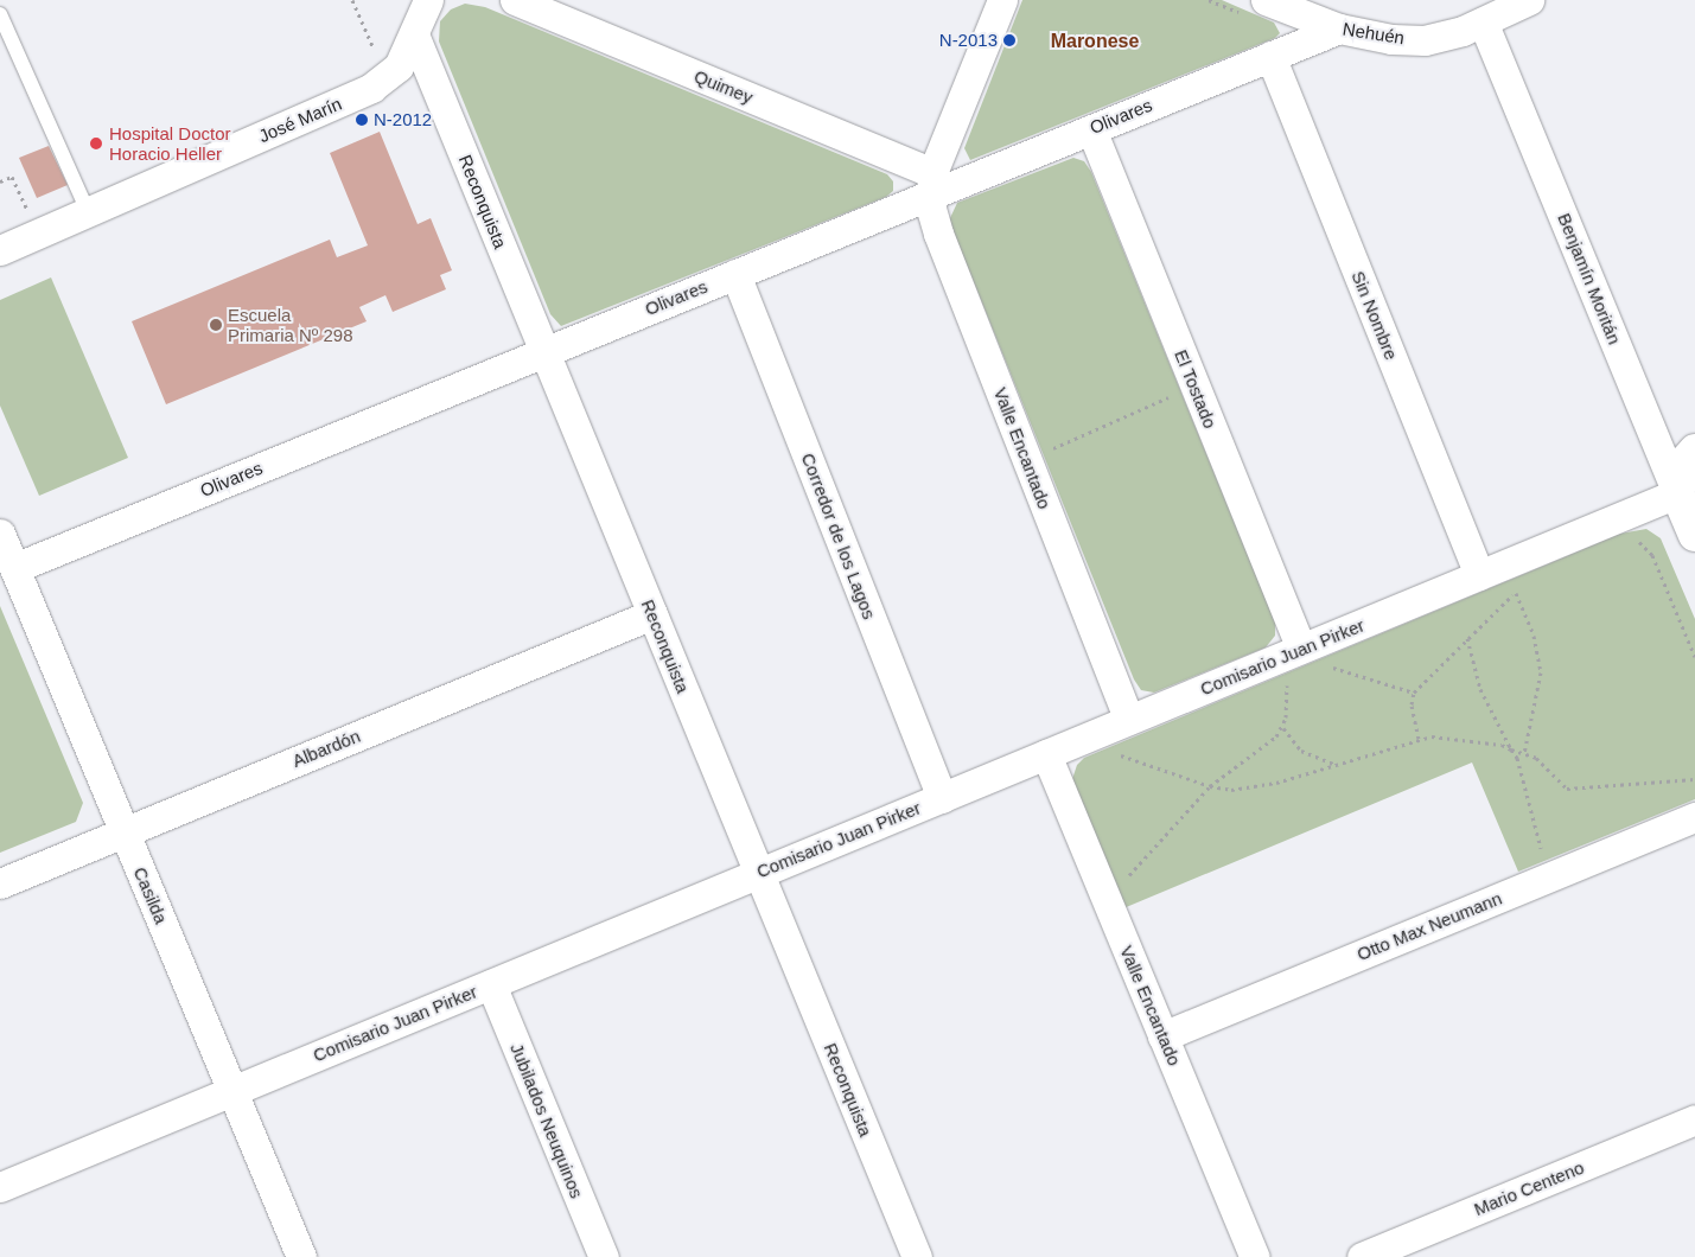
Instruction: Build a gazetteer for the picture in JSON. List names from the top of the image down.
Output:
{
  "streets": {
    "street": [
      "Nehuén",
      "Quimey",
      "Olivares",
      "José Marín",
      "Reconquista",
      "Benjamín Moritán",
      "Sin Nombre",
      "El Tostado",
      "Valle Encantado",
      "Corredor de los Lagos",
      "Comisario Juan Pirker",
      "Albardón",
      "Casilda",
      "Otto Max Neumann",
      "Jubilados Neuquinos",
      "Mario Centeno"
    ]
  },
  "crossings": [
    ["Nehuén", "Olivares"],
    ["Nehuén", "Benjamín Moritán"],
    ["Quimey", "Olivares"],
    ["Quimey", "Valle Encantado"],
    ["Olivares", "Reconquista"],
    ["Olivares", "Sin Nombre"],
    ["Olivares", "El Tostado"],
    ["Olivares", "Valle Encantado"],
    ["Olivares", "Corredor de los Lagos"],
    ["Olivares", "Casilda"],
    ["José Marín", "Reconquista"],
    ["Reconquista", "Comisario Juan Pirker"],
    ["Reconquista", "Albardón"],
    ["Benjamín Moritán", "Comisario Juan Pirker"],
    ["Sin Nombre", "Comisario Juan Pirker"],
    ["El Tostado", "Comisario Juan Pirker"],
    ["Valle Encantado", "Comisario Juan Pirker"],
    ["Valle Encantado", "Otto Max Neumann"],
    ["Corredor de los Lagos", "Comisario Juan Pirker"],
    ["Comisario Juan Pirker", "Casilda"],
    ["Comisario Juan Pirker", "Jubilados Neuquinos"],
    ["Albardón", "Casilda"]
  ],
  "districts": ["Maronese"],
  "places": [
    "N-2013",
    "N-2012",
    "Hospital Doctor Horacio Heller",
    "Escuela Primaria Nº 298"
  ]
}
